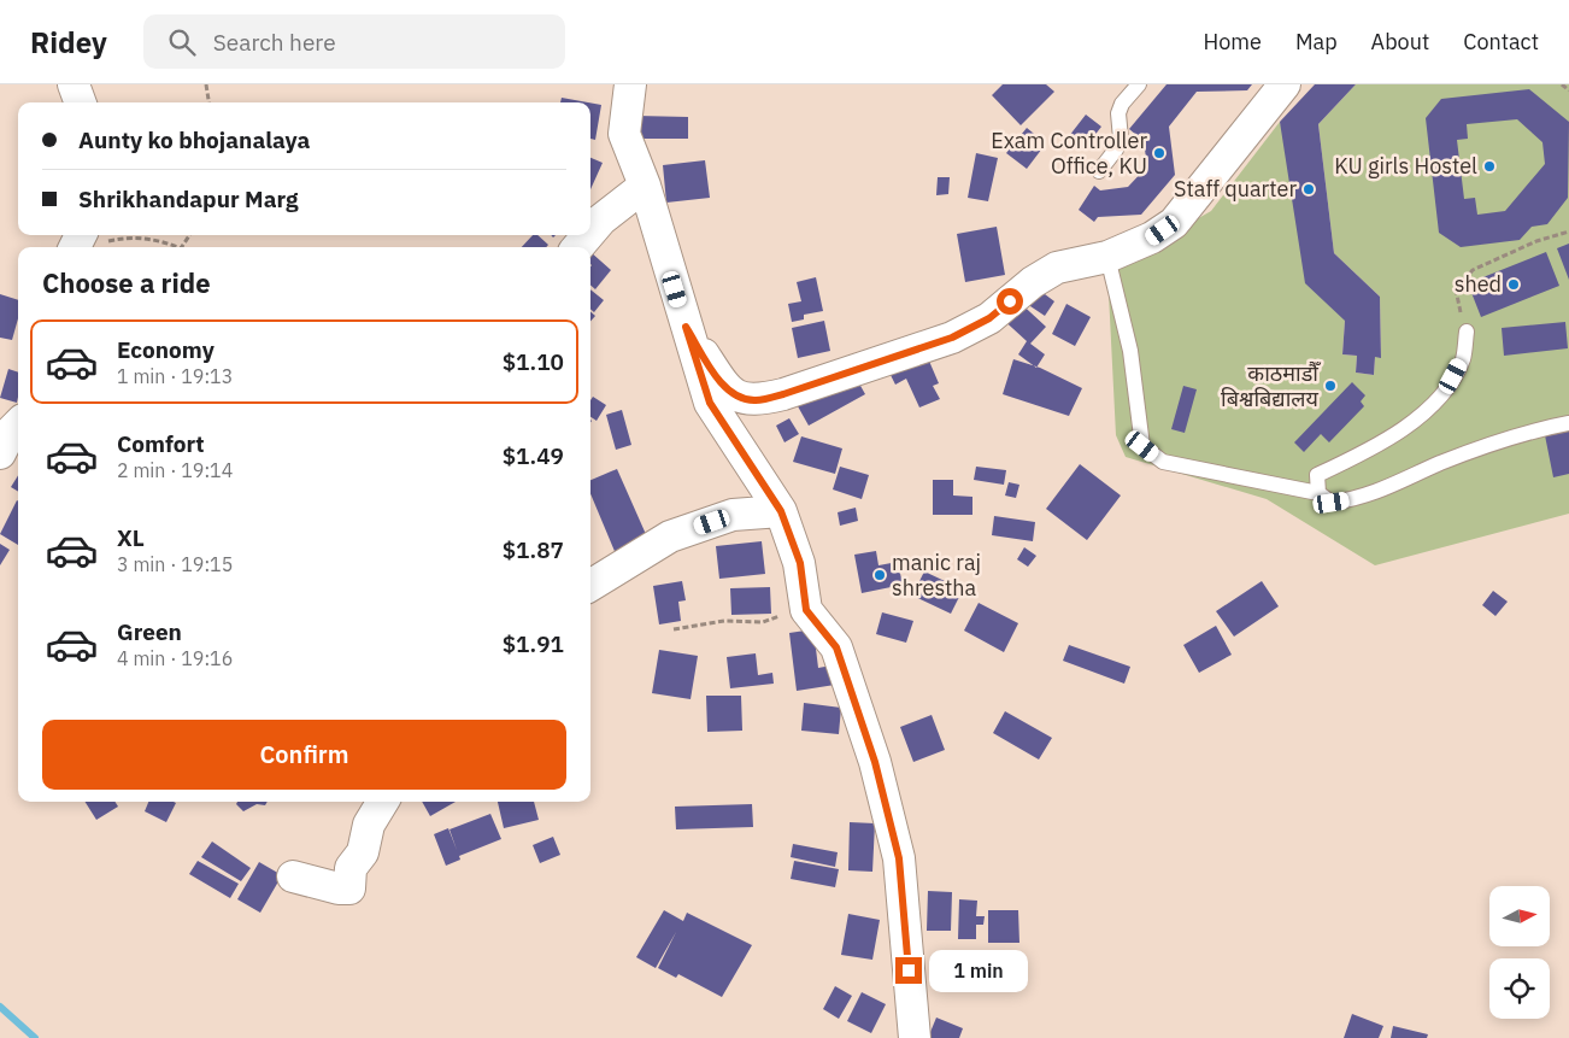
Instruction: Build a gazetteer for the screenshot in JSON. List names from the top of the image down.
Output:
{
  "places": [
    "Exam Controller Office, KU",
    "KU girls Hostel",
    "Staff quarter",
    "shed",
    "काठमाडौँ बिश्वबिद्यालय",
    "manic raj shrestha"
  ],
  "north": "right",
  "page": {
    "header": "Ridey",
    "search": "Search here",
    "nav": [
      "Home",
      "Map",
      "About",
      "Contact"
    ],
    "banner": ["Aunty ko bhojanalaya", "Shrikhandapur Marg"],
    "heading": "Choose a ride",
    "list": [
      {
        "name": "Economy",
        "note": "1 min · 19:13",
        "value": "$1.10"
      },
      {
        "name": "Comfort",
        "note": "2 min · 19:14",
        "value": "$1.49"
      },
      {
        "name": "XL",
        "note": "3 min · 19:15",
        "value": "$1.87"
      },
      {
        "name": "Green",
        "note": "4 min · 19:16",
        "value": "$1.91"
      }
    ],
    "buttons": "Confirm",
    "bubble": "1 min"
  }
}
